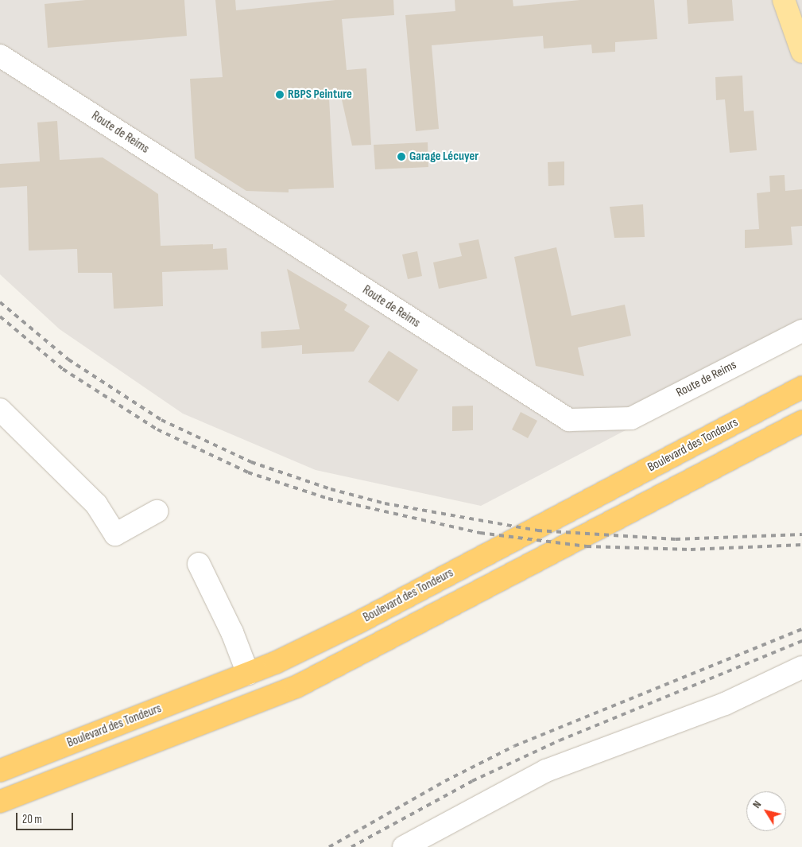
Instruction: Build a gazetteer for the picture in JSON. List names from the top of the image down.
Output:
{
  "streets": {
    "highway": ["Boulevard des Tondeurs"],
    "street": ["Route de Reims"]
  },
  "places": ["RBPS Peinture", "Garage Lécuyer"],
  "scale_bar": "20 m",
  "north": "top left"
}
